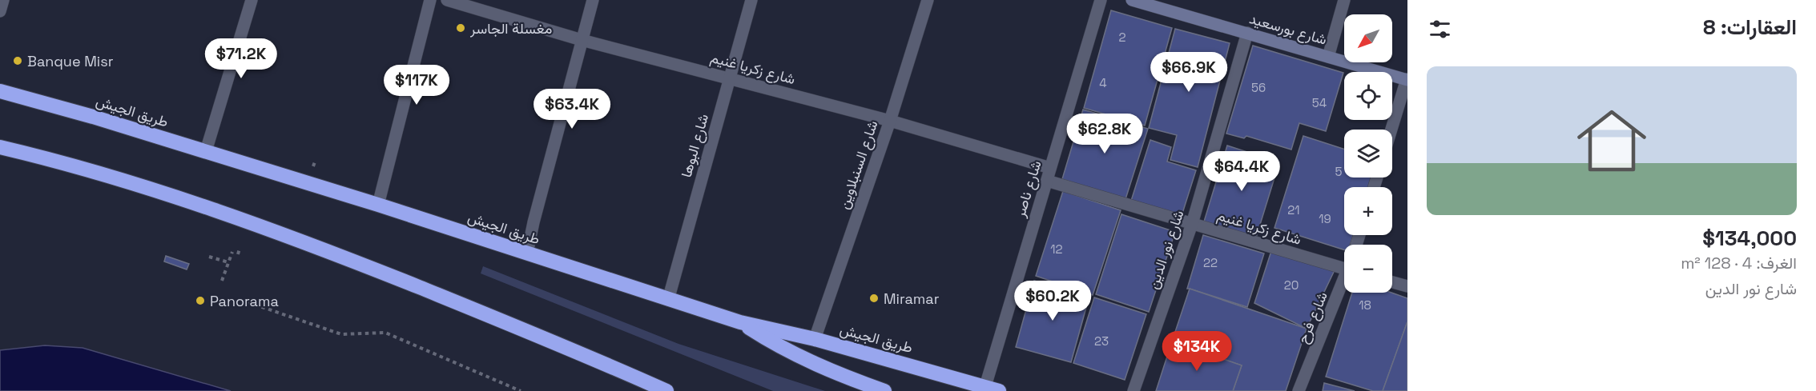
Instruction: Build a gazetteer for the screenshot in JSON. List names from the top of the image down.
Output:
{
  "streets": {
    "highway": ["طريق الجيش"],
    "main road": ["شارع بورسعيد"],
    "street": [
      "شارع زكريا غنيم",
      "شارع البوها",
      "شارع السنبلاوين",
      "شارع ناصر",
      "شارع نور الدين",
      "شارع فرح"
    ]
  },
  "crossings": [
    ["شارع بورسعيد", "شارع نور الدين"],
    ["شارع زكريا غنيم", "شارع البوها"],
    ["شارع زكريا غنيم", "شارع السنبلاوين"],
    ["شارع زكريا غنيم", "شارع ناصر"],
    ["شارع زكريا غنيم", "شارع نور الدين"],
    ["طريق الجيش", "شارع البوها"],
    ["طريق الجيش", "شارع السنبلاوين"],
    ["طريق الجيش", "شارع ناصر"]
  ],
  "places": [
    "مغسلة الجاسر",
    "Banque Misr",
    "Miramar",
    "Panorama"
  ],
  "house_numbers": [
    "2",
    "4",
    "56",
    "54",
    "5",
    "21",
    "19",
    "12",
    "22",
    "20",
    "18",
    "23"
  ],
  "north": "bottom left",
  "page": {
    "heading": "العقارات: 8",
    "map_buttons": ["+", "−"],
    "price": [
      "$71.2K",
      "$66.9K",
      "$117K",
      "$63.4K",
      "$62.8K",
      "$64.4K",
      "$60.2K",
      "$134K"
    ],
    "list": [
      {
        "name": "$134,000",
        "note": "الغرف: 4 · 128 m² · شارع نور الدين"
      }
    ]
  }
}
